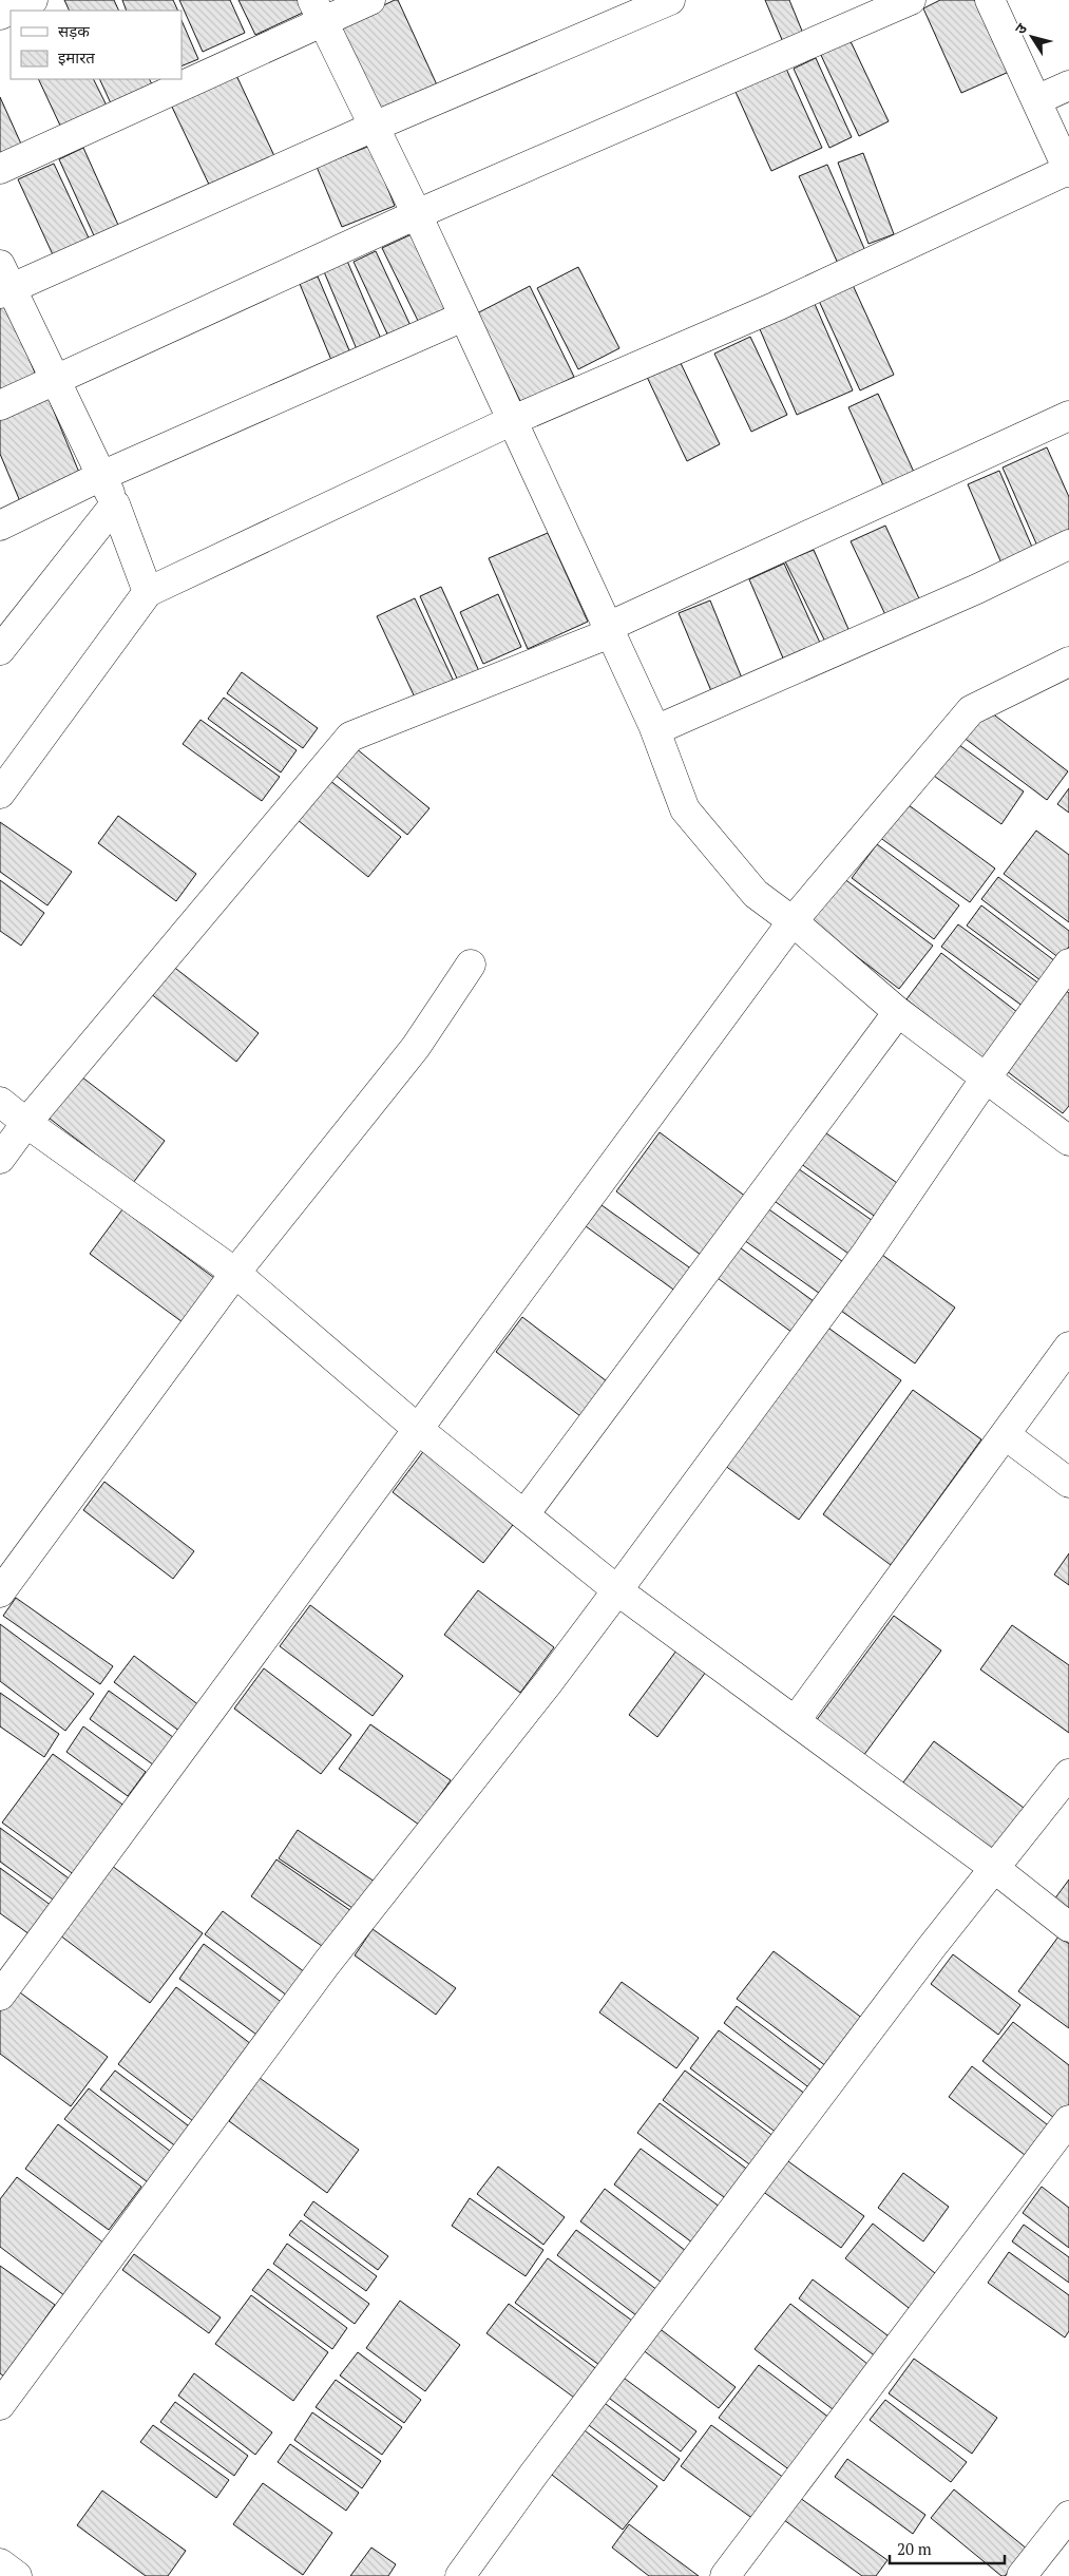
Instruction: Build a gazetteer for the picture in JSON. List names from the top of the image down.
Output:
{
  "legend": ["सड़क", "इमारत"],
  "scale_bar": "20 m",
  "north": "top left"
}
